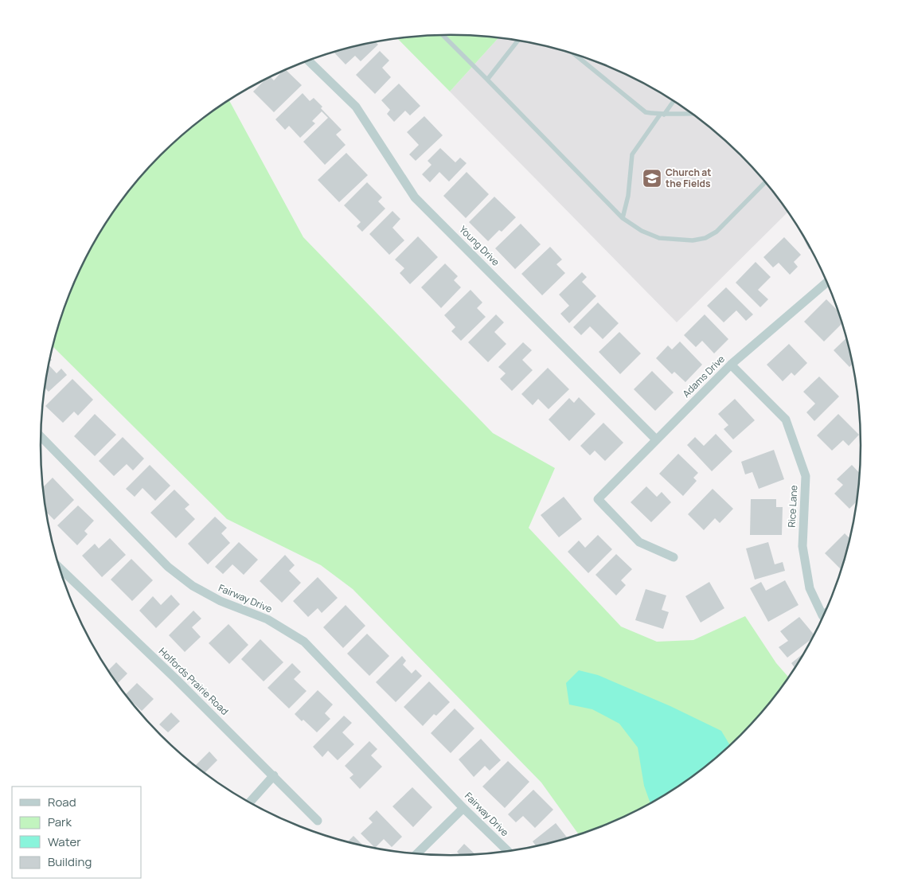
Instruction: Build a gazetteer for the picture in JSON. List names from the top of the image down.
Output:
{
  "streets": {
    "street": [
      "Young Drive",
      "Adams Drive",
      "Rice Lane",
      "Fairway Drive",
      "Holfords Prairie Road"
    ]
  },
  "crossings": [
    ["Young Drive", "Adams Drive"],
    ["Adams Drive", "Rice Lane"]
  ],
  "places": {
    "school or university": ["Church at the Fields"]
  },
  "legend": [
    "Road",
    "Park",
    "Water",
    "Building"
  ]
}
